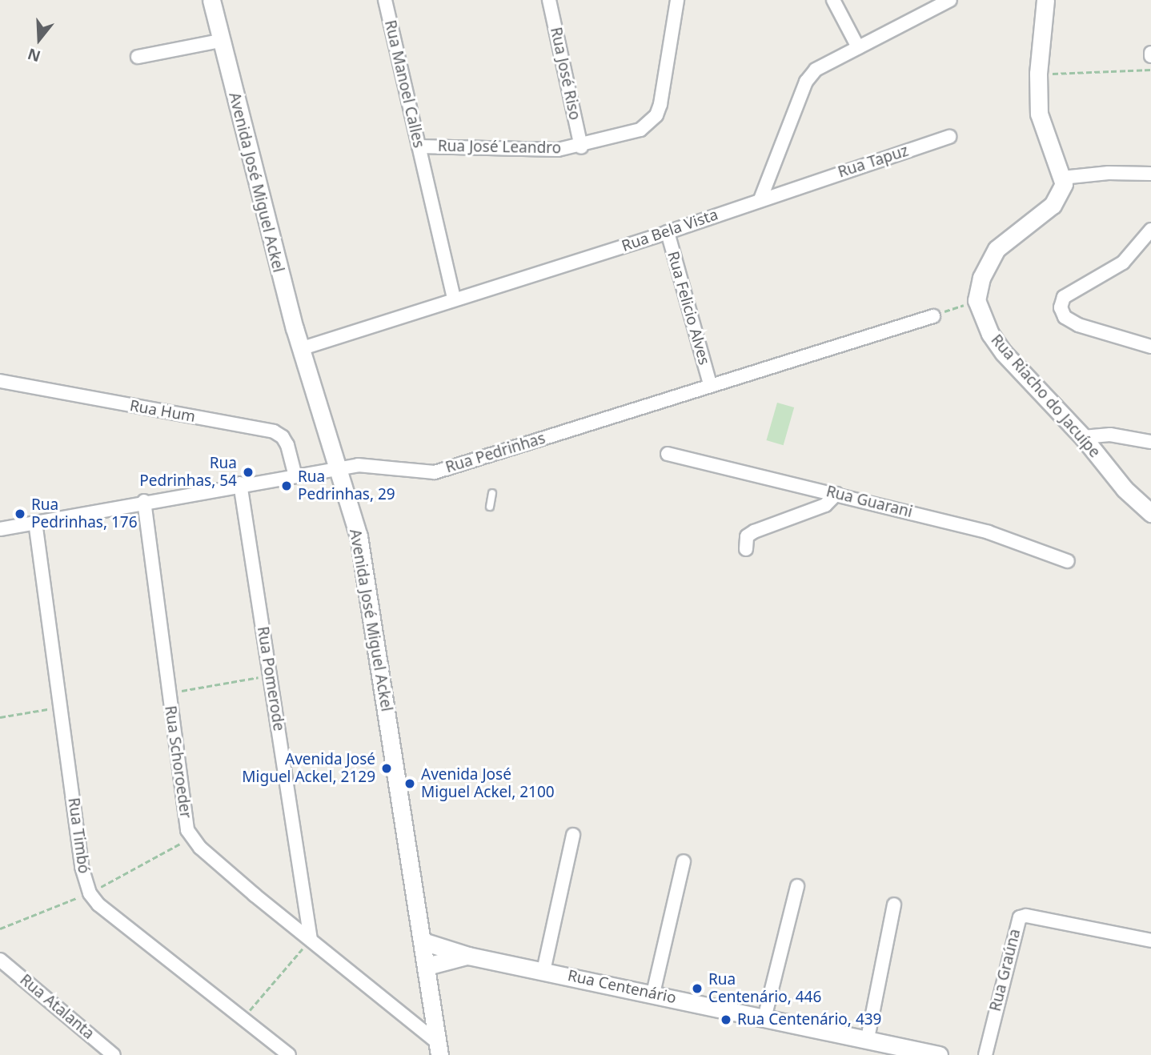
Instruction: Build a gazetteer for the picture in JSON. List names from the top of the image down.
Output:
{
  "streets": {
    "street": [
      "Rua José Riso",
      "Rua Manoel Calles",
      "Rua José Leandro",
      "Rua Tapuz",
      "Avenida José Miguel Ackel",
      "Rua Bela Vista",
      "Rua Felicio Alves",
      "Rua Riacho do Jacuípe",
      "Rua Hum",
      "Rua Pedrinhas",
      "Rua Guarani",
      "Rua Pomerode",
      "Rua Schoroeder",
      "Rua Timbó",
      "Rua Graúna",
      "Rua Centenário",
      "Rua Atalanta"
    ]
  },
  "crossings": [
    ["Rua José Riso", "Rua José Leandro"],
    ["Rua Manoel Calles", "Rua José Leandro"],
    ["Rua Manoel Calles", "Rua Bela Vista"],
    ["Rua Tapuz", "Rua Bela Vista"],
    ["Avenida José Miguel Ackel", "Rua Bela Vista"],
    ["Avenida José Miguel Ackel", "Rua Pedrinhas"],
    ["Avenida José Miguel Ackel", "Rua Schoroeder"],
    ["Avenida José Miguel Ackel", "Rua Centenário"],
    ["Rua Bela Vista", "Rua Felicio Alves"],
    ["Rua Felicio Alves", "Rua Pedrinhas"],
    ["Rua Hum", "Rua Pedrinhas"],
    ["Rua Pedrinhas", "Rua Pomerode"],
    ["Rua Pedrinhas", "Rua Schoroeder"],
    ["Rua Pedrinhas", "Rua Timbó"],
    ["Rua Pomerode", "Rua Schoroeder"]
  ],
  "places": [
    "Rua Pedrinhas, 54",
    "Rua Pedrinhas, 29",
    "Rua Pedrinhas, 176",
    "Avenida José Miguel Ackel, 2129",
    "Avenida José Miguel Ackel, 2100",
    "Rua Centenário, 446",
    "Rua Centenário, 439"
  ],
  "north": "bottom"
}
